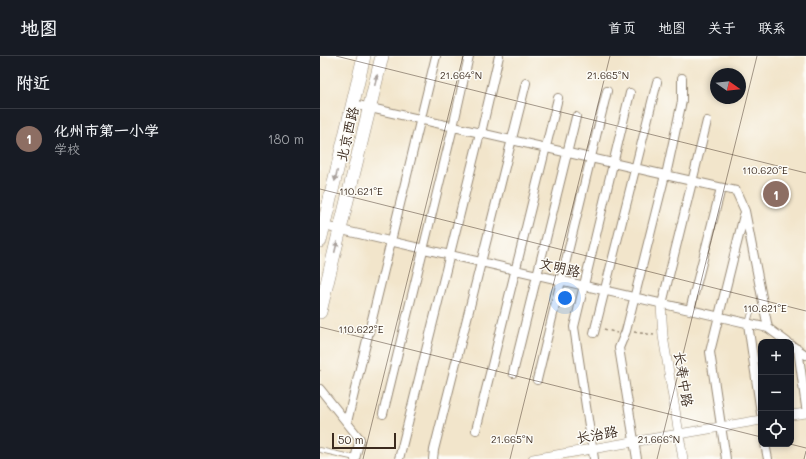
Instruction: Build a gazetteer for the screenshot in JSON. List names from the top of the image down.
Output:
{
  "streets": {
    "highway": ["北京西路"],
    "street": ["文明路", "长寿中路", "长治路"]
  },
  "crossings": [
    ["北京西路", "文明路"],
    ["文明路", "长寿中路"],
    ["长寿中路", "长治路"]
  ],
  "scale_bar": "50 m",
  "north": "right",
  "page": {
    "header": "地图",
    "nav": [
      "首页",
      "地图",
      "关于",
      "联系"
    ],
    "heading": "附近",
    "list": [
      {
        "mark": "1",
        "name": "化州市第一小学",
        "note": "学校",
        "value": "180 m"
      }
    ],
    "pins": "1",
    "map_buttons": ["+", "−"],
    "scale": "50 m"
  },
  "coordinates": [
    "21.664°N",
    "21.665°N",
    "110.620°E",
    "110.621°E",
    "110.622°E",
    "21.666°N"
  ]
}
